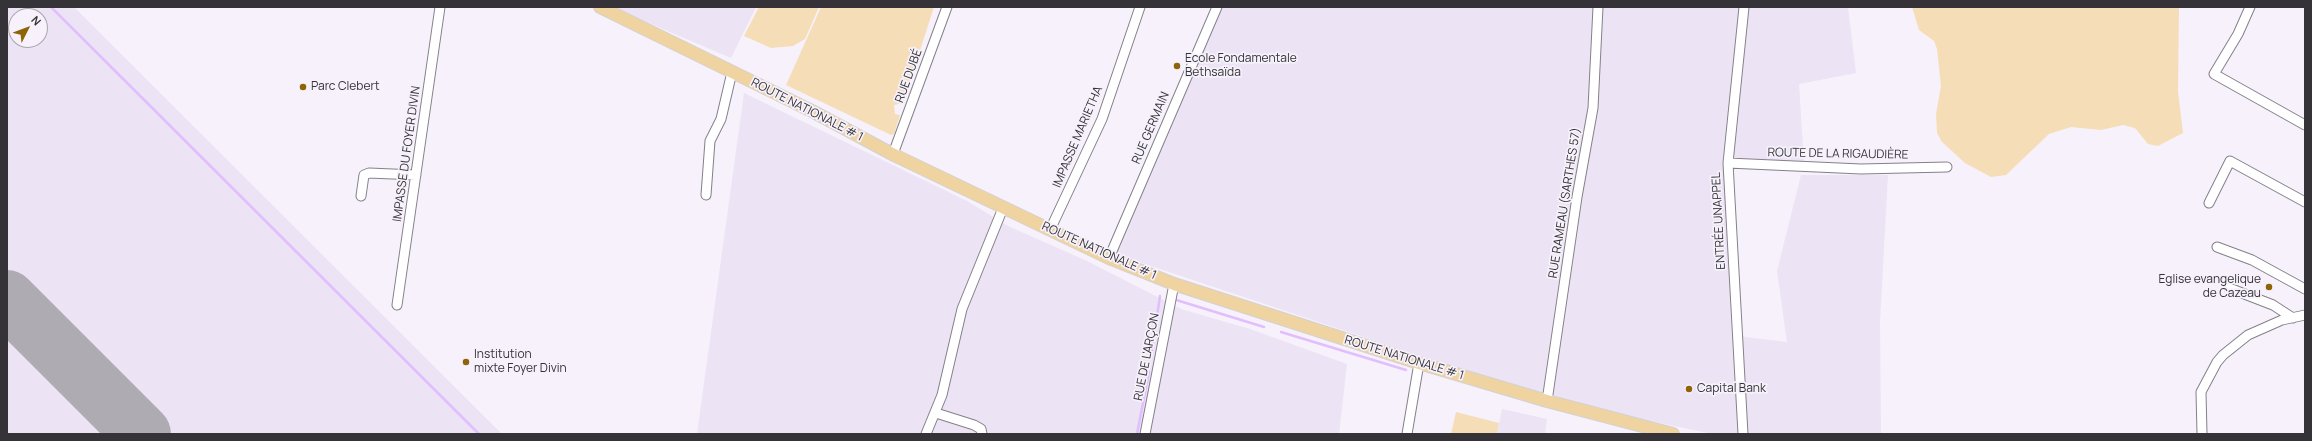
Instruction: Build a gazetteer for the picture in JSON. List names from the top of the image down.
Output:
{
  "streets": {
    "main road": ["ROUTE NATIONALE # 1"],
    "street": [
      "RUE DUBÉ",
      "RUE GERMAIN",
      "IMPASSE MARIETHA",
      "IMPASSE DU FOYER DIVIN",
      "ROUTE DE LA RIGAUDIÈRE",
      "RUE RAMEAU (SARTHES 57)",
      "ENTRÉE UNAPPEL",
      "RUE DE L'ARÇON"
    ]
  },
  "crossings": [
    ["RUE DUBÉ", "ROUTE NATIONALE # 1"],
    ["ROUTE NATIONALE # 1", "RUE GERMAIN"],
    ["ROUTE NATIONALE # 1", "IMPASSE MARIETHA"],
    ["ROUTE NATIONALE # 1", "RUE RAMEAU (SARTHES 57)"],
    ["ROUTE NATIONALE # 1", "RUE DE L'ARÇON"],
    ["ROUTE DE LA RIGAUDIÈRE", "ENTRÉE UNAPPEL"]
  ],
  "places": [
    "Ecole Fondamentale Bethsaïda",
    "Parc Clebert",
    "Eglise evangelique de Cazeau",
    "Institution mixte Foyer Divin",
    "Capital Bank"
  ],
  "north": "top right"
}
